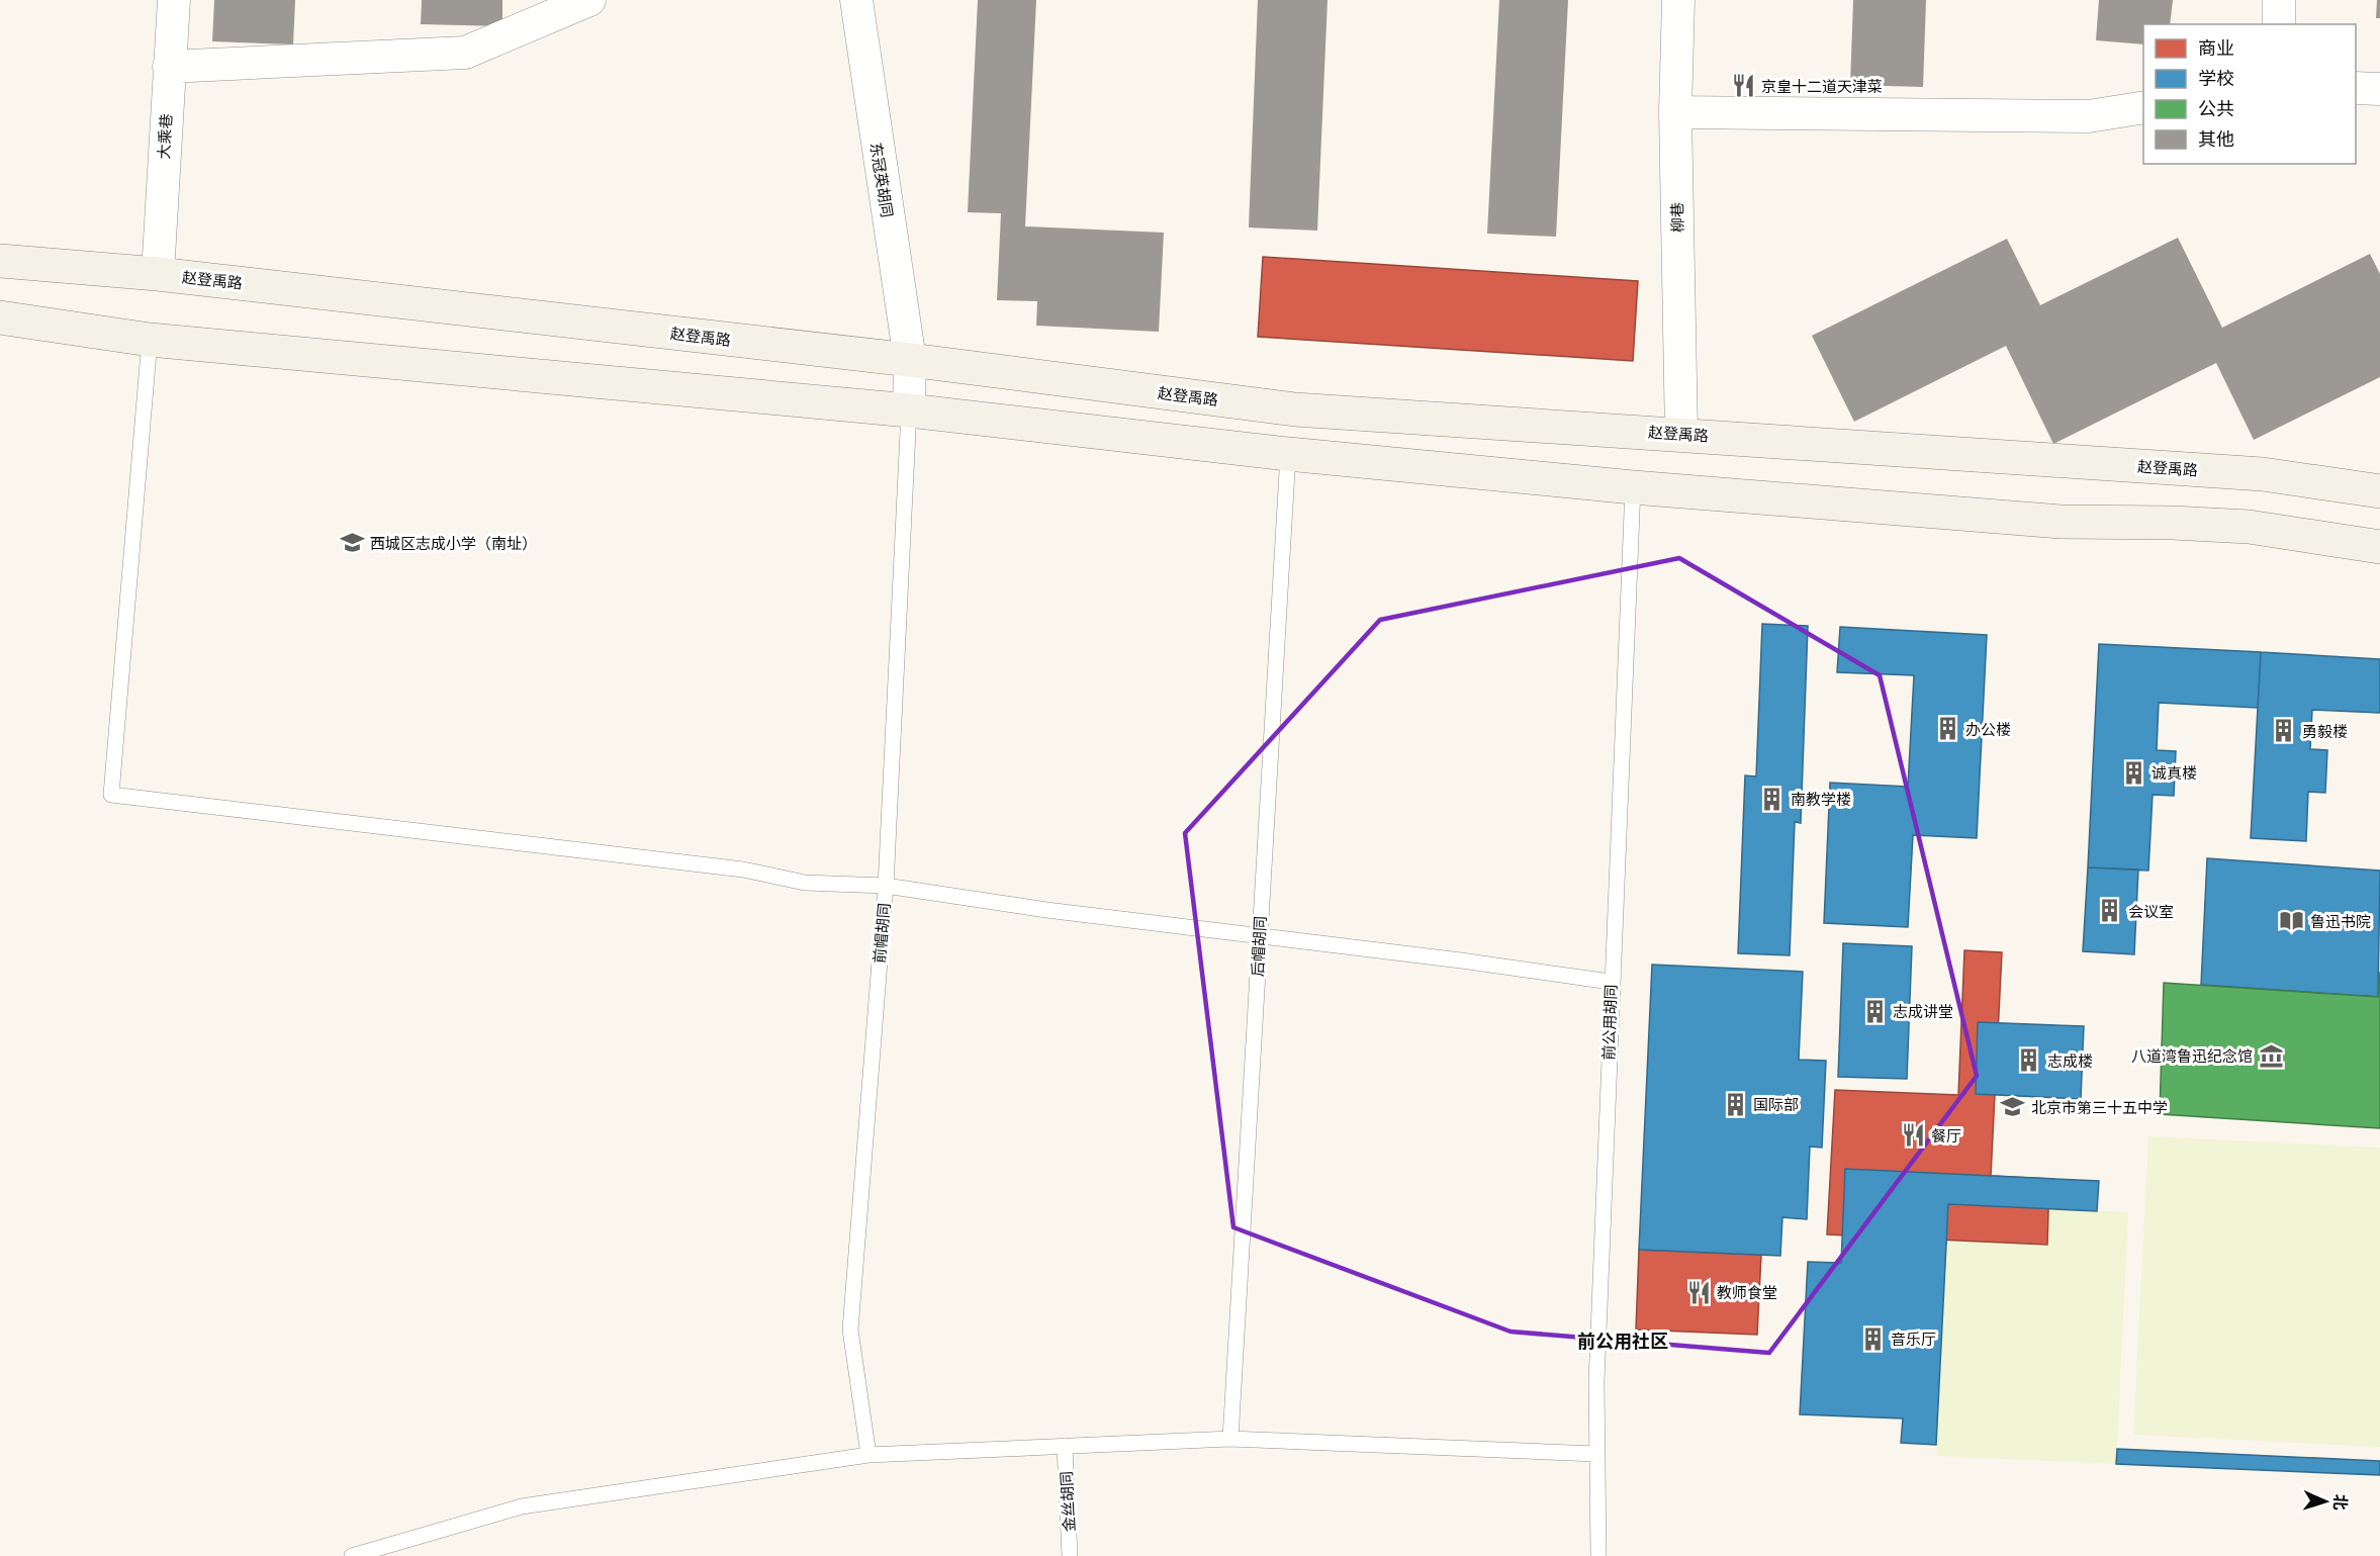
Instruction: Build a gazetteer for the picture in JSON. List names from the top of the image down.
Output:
{
  "streets": {
    "main road": ["赵登禹路"],
    "street": ["大乘巷", "东冠英胡同", "柳巷"],
    "lane": [
      "前帽胡同",
      "后帽胡同",
      "前公用胡同",
      "金丝胡同"
    ]
  },
  "crossings": [
    ["大乘巷", "赵登禹路"],
    ["东冠英胡同", "赵登禹路"],
    ["东冠英胡同", "前帽胡同"],
    ["柳巷", "赵登禹路"]
  ],
  "districts": ["前公用社区"],
  "places": {
    "restaurant": ["京皇十二道天津菜", "餐厅", "教师食堂"],
    "school or university": ["西城区志成小学（南址）", "北京市第三十五中学"],
    "building": [
      "办公楼",
      "勇毅楼",
      "诚真楼",
      "南教学楼",
      "会议室",
      "志成讲堂",
      "志成楼",
      "国际部",
      "音乐厅"
    ],
    "library": ["鲁迅书院"],
    "museum": ["八道湾鲁迅纪念馆"]
  },
  "legend": [
    "商业",
    "学校",
    "公共",
    "其他"
  ],
  "north": "right"
}
